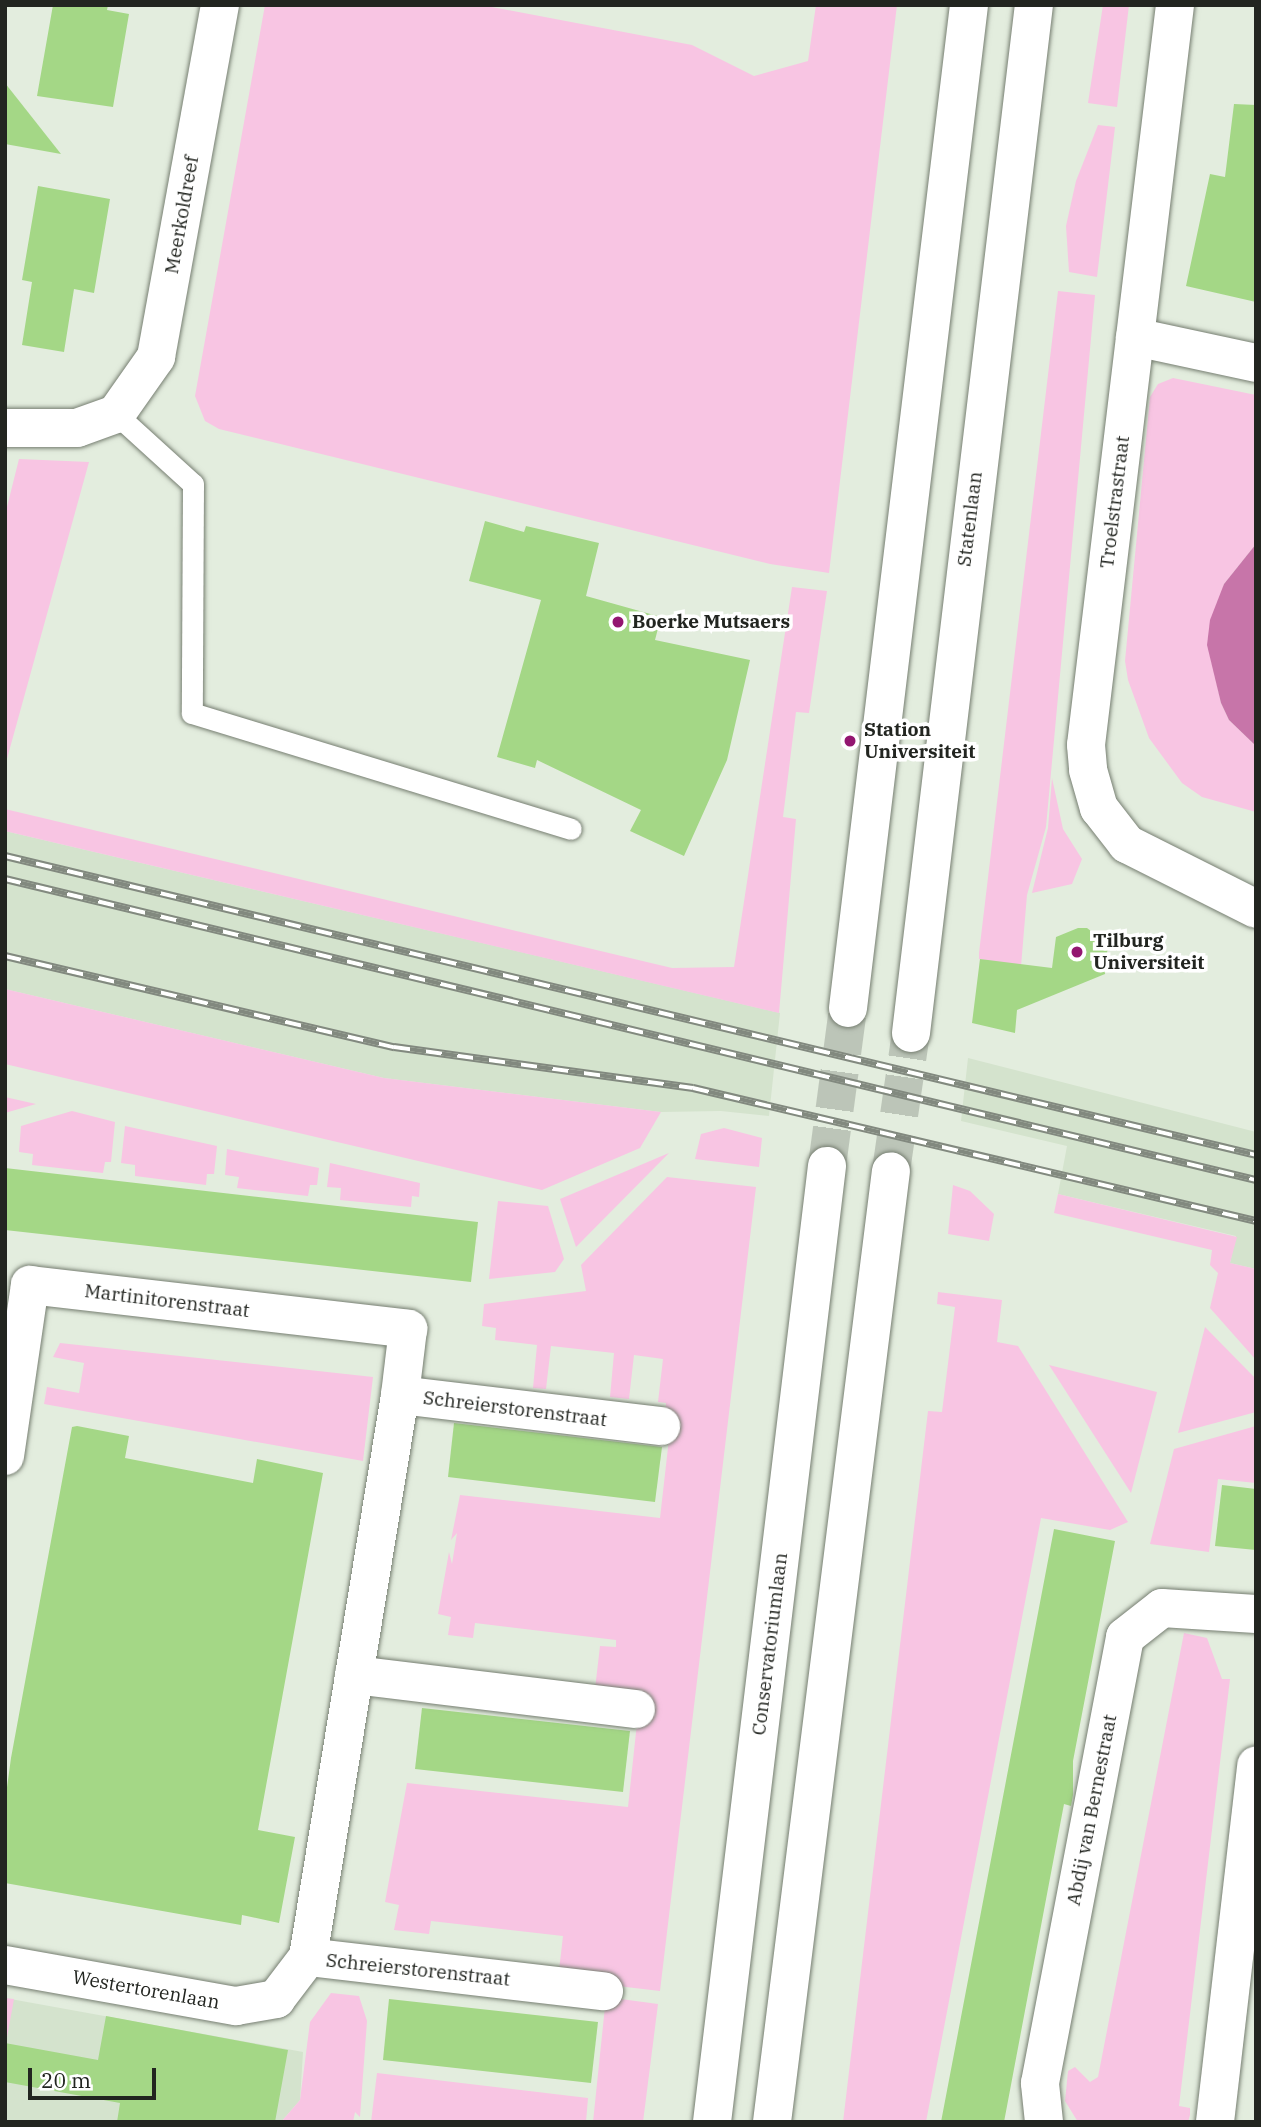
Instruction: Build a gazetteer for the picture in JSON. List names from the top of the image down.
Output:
{
  "streets": {
    "street": [
      "Meerkoldreef",
      "Troelstrastraat",
      "Statenlaan",
      "Martinitorenstraat",
      "Schreierstorenstraat",
      "Conservatoriumlaan",
      "Abdij van Bernestraat",
      "Westertorenlaan"
    ]
  },
  "crossings": [
    ["Martinitorenstraat", "Schreierstorenstraat"],
    ["Schreierstorenstraat", "Westertorenlaan"]
  ],
  "places": ["Boerke Mutsaers", "Station Universiteit", "Tilburg Universiteit"],
  "scale_bar": "20 m"
}
